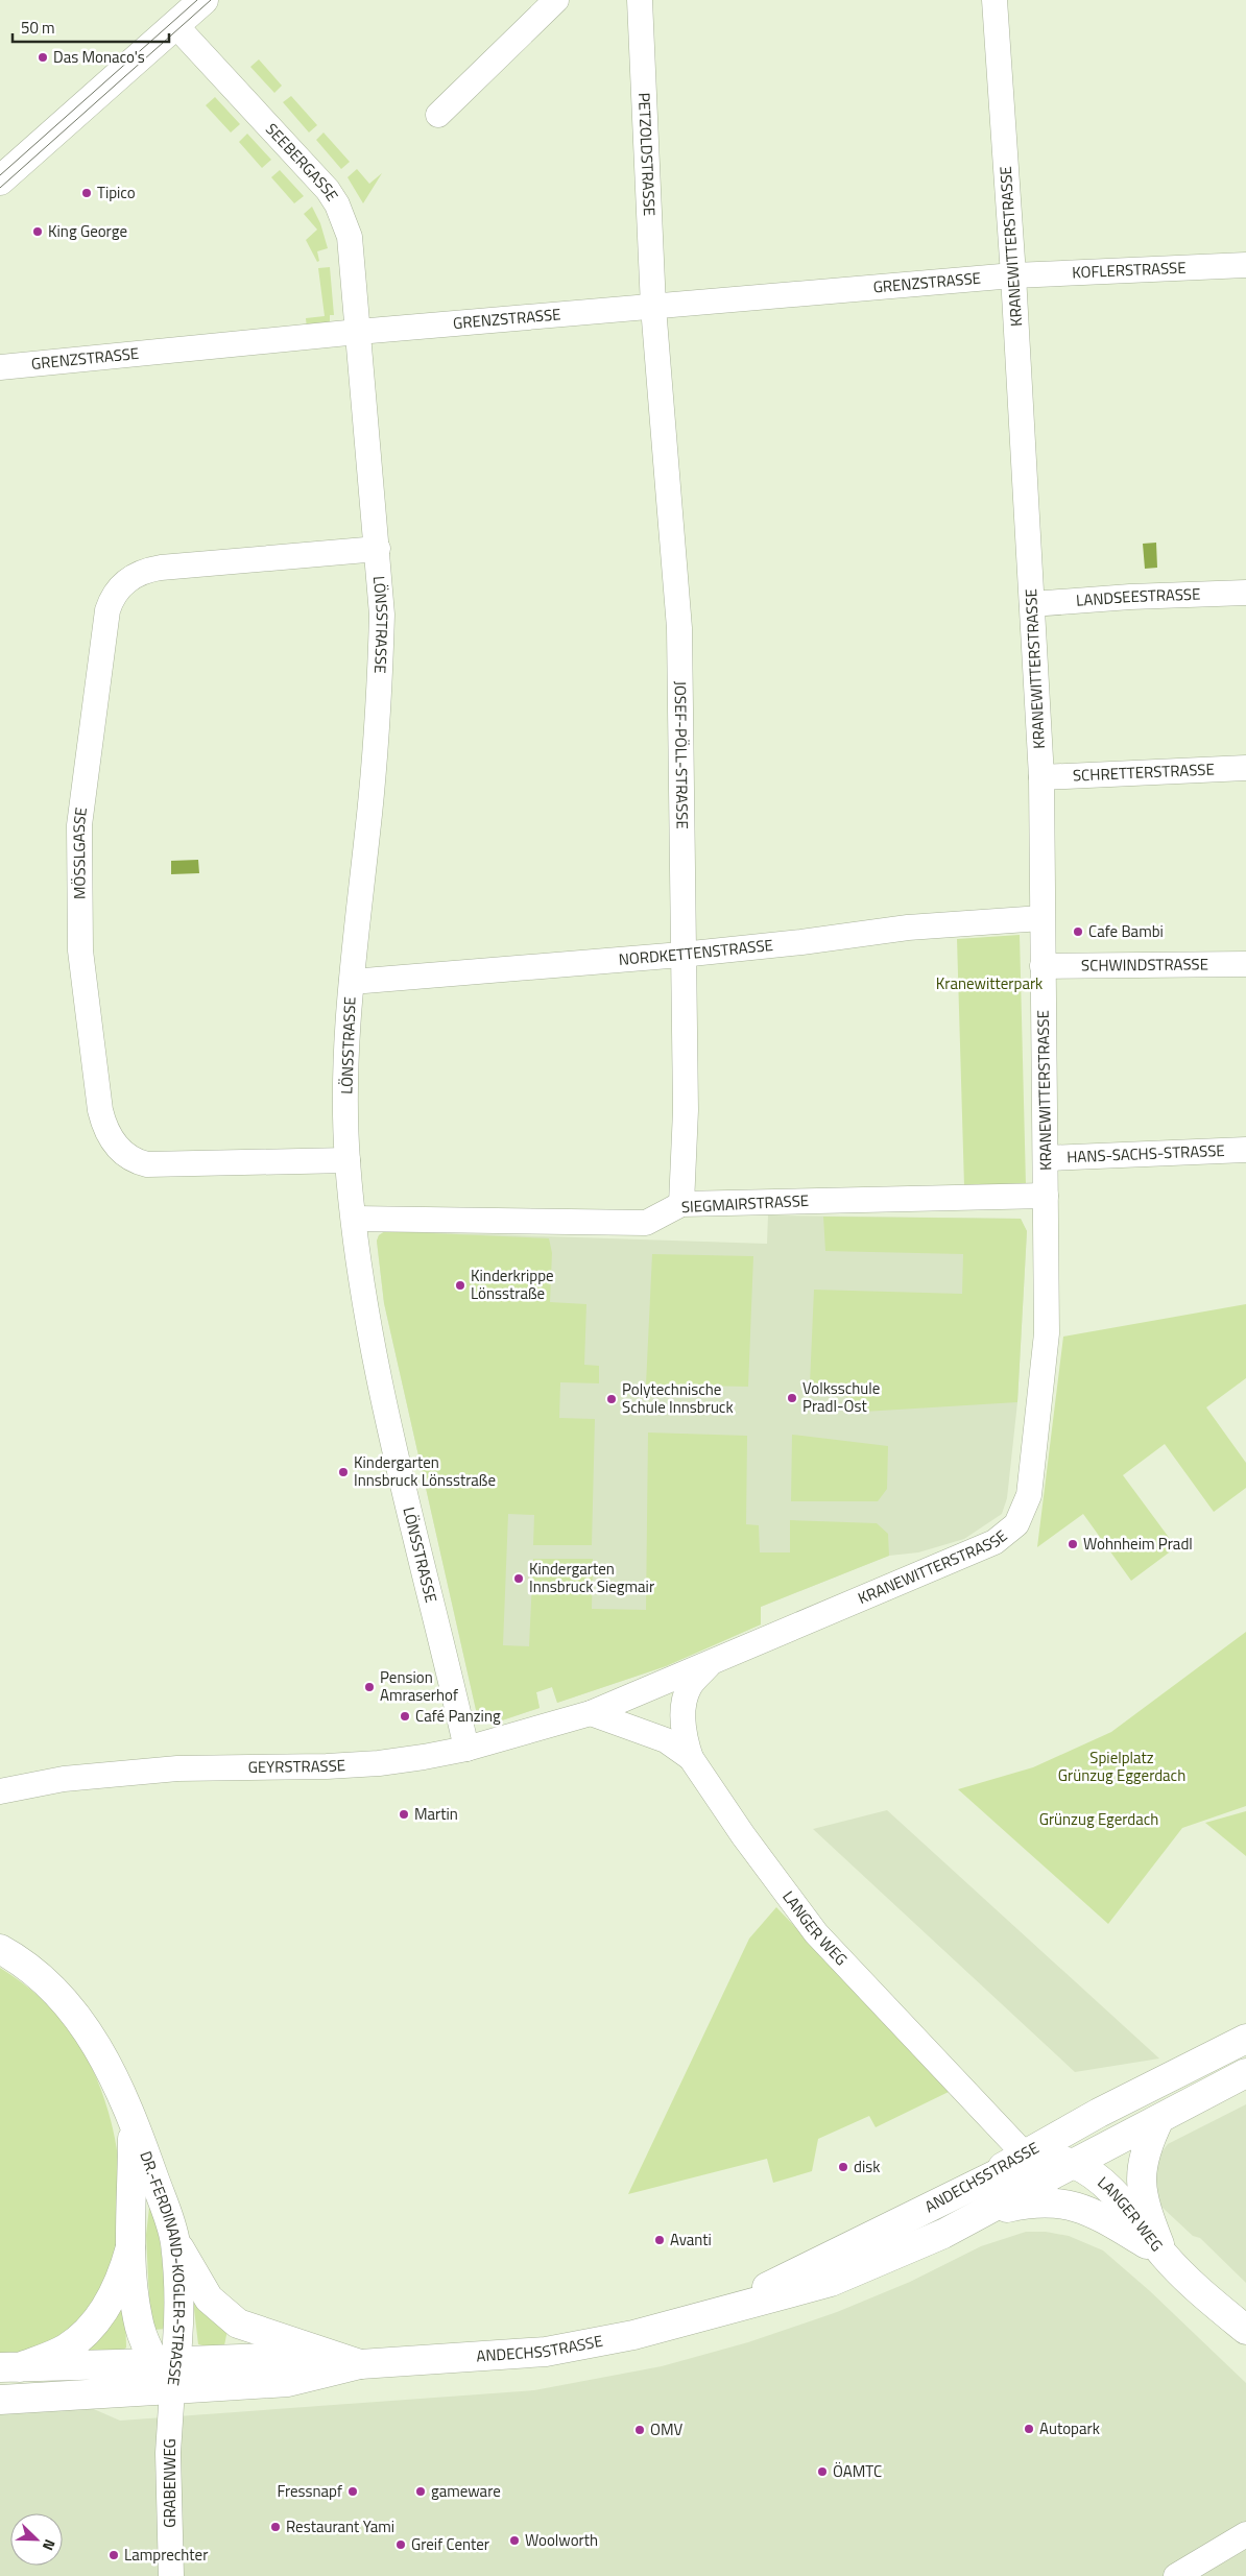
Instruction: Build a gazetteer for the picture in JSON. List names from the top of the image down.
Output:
{
  "streets": {
    "main road": ["LANGER WEG", "ANDECHSSTRASSE", "DR.-FERDINAND-KOGLER-STRASSE"],
    "street": [
      "PETZOLDSTRASSE",
      "SEEBERGASSE",
      "KRANEWITTERSTRASSE",
      "KOFLERSTRASSE",
      "GRENZSTRASSE",
      "LANDSEESTRASSE",
      "LÖNSSTRASSE",
      "JOSEF-PÖLL-STRASSE",
      "SCHRETTERSTRASSE",
      "MÖSSLGASSE",
      "NORDKETTENSTRASSE",
      "SCHWINDSTRASSE",
      "HANS-SACHS-STRASSE",
      "SIEGMAIRSTRASSE",
      "GEYRSTRASSE",
      "GRABENWEG"
    ]
  },
  "crossings": [
    ["PETZOLDSTRASSE", "GRENZSTRASSE"],
    ["PETZOLDSTRASSE", "JOSEF-PÖLL-STRASSE"],
    ["SEEBERGASSE", "GRENZSTRASSE"],
    ["SEEBERGASSE", "LÖNSSTRASSE"],
    ["KRANEWITTERSTRASSE", "KOFLERSTRASSE"],
    ["KRANEWITTERSTRASSE", "GRENZSTRASSE"],
    ["KRANEWITTERSTRASSE", "LANDSEESTRASSE"],
    ["KRANEWITTERSTRASSE", "SCHRETTERSTRASSE"],
    ["KRANEWITTERSTRASSE", "NORDKETTENSTRASSE"],
    ["KRANEWITTERSTRASSE", "SCHWINDSTRASSE"],
    ["KRANEWITTERSTRASSE", "HANS-SACHS-STRASSE"],
    ["KRANEWITTERSTRASSE", "SIEGMAIRSTRASSE"],
    ["KRANEWITTERSTRASSE", "GEYRSTRASSE"],
    ["KRANEWITTERSTRASSE", "LANGER WEG"],
    ["KOFLERSTRASSE", "GRENZSTRASSE"],
    ["GRENZSTRASSE", "LÖNSSTRASSE"],
    ["GRENZSTRASSE", "JOSEF-PÖLL-STRASSE"],
    ["LÖNSSTRASSE", "MÖSSLGASSE"],
    ["LÖNSSTRASSE", "NORDKETTENSTRASSE"],
    ["LÖNSSTRASSE", "SIEGMAIRSTRASSE"],
    ["LÖNSSTRASSE", "GEYRSTRASSE"],
    ["JOSEF-PÖLL-STRASSE", "NORDKETTENSTRASSE"],
    ["JOSEF-PÖLL-STRASSE", "SIEGMAIRSTRASSE"],
    ["GEYRSTRASSE", "LANGER WEG"],
    ["LANGER WEG", "ANDECHSSTRASSE"],
    ["ANDECHSSTRASSE", "DR.-FERDINAND-KOGLER-STRASSE"],
    ["ANDECHSSTRASSE", "GRABENWEG"],
    ["DR.-FERDINAND-KOGLER-STRASSE", "GRABENWEG"]
  ],
  "parks": ["Kranewitterpark", "Spielplatz Grünzug Eggerdach", "Grünzug Egerdach"],
  "places": [
    "Das Monaco's",
    "Tipico",
    "King George",
    "Cafe Bambi",
    "Kinderkrippe Lönsstraße",
    "Volksschule Pradl-Ost",
    "Polytechnische Schule Innsbruck",
    "Kindergarten Innsbruck Lönsstraße",
    "Wohnheim Pradl",
    "Kindergarten Innsbruck Siegmair",
    "Pension Amraserhof",
    "Café Panzing",
    "Martin",
    "disk",
    "Avanti",
    "Autopark",
    "OMV",
    "ÖAMTC",
    "Fressnapf",
    "gameware",
    "Restaurant Yami",
    "Woolworth",
    "Greif Center",
    "Lamprechter"
  ],
  "scale_bar": "50 m",
  "north": "bottom right"
}
